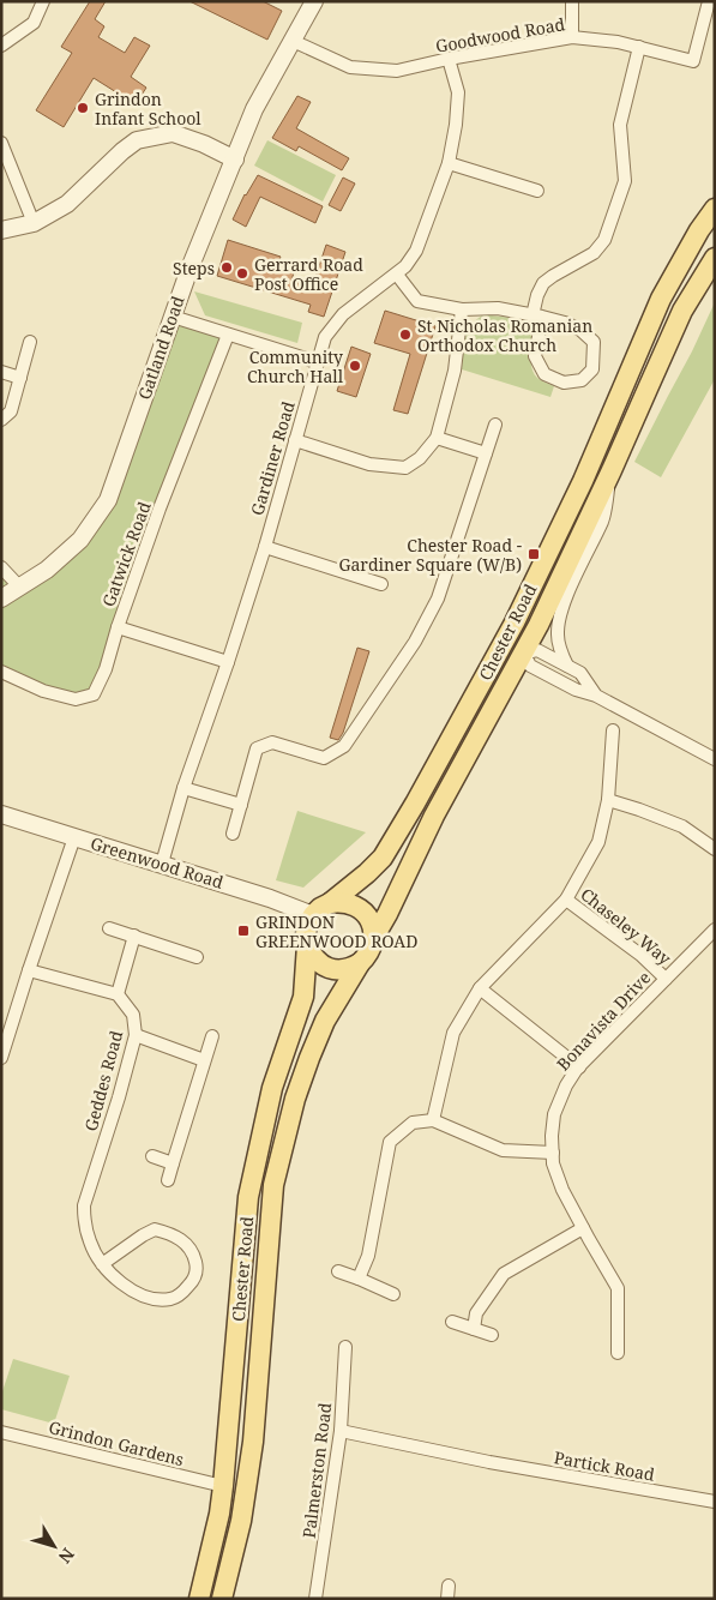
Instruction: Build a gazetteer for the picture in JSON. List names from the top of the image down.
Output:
{
  "streets": {
    "main road": ["Chester Road"],
    "street": [
      "Goodwood Road",
      "Gatland Road",
      "Gardiner Road",
      "Gatwick Road",
      "Greenwood Road",
      "Chaseley Way",
      "Bonavista Drive",
      "Geddes Road",
      "Grindon Gardens",
      "Partick Road",
      "Palmerston Road"
    ]
  },
  "crossings": [
    ["Goodwood Road", "Gatland Road"],
    ["Goodwood Road", "Gardiner Road"],
    ["Gardiner Road", "Greenwood Road"],
    ["Chester Road", "Greenwood Road"],
    ["Chester Road", "Grindon Gardens"],
    ["Chaseley Way", "Bonavista Drive"],
    ["Partick Road", "Palmerston Road"]
  ],
  "places": {
    "other": [
      "Grindon Infant School",
      "Steps",
      "Gerrard Road Post Office",
      "St Nicholas Romanian Orthodox Church",
      "Community Church Hall"
    ],
    "transit": ["Chester Road - Gardiner Square (W/B)", "GRINDON GREENWOOD ROAD"]
  },
  "north": "bottom right"
}
